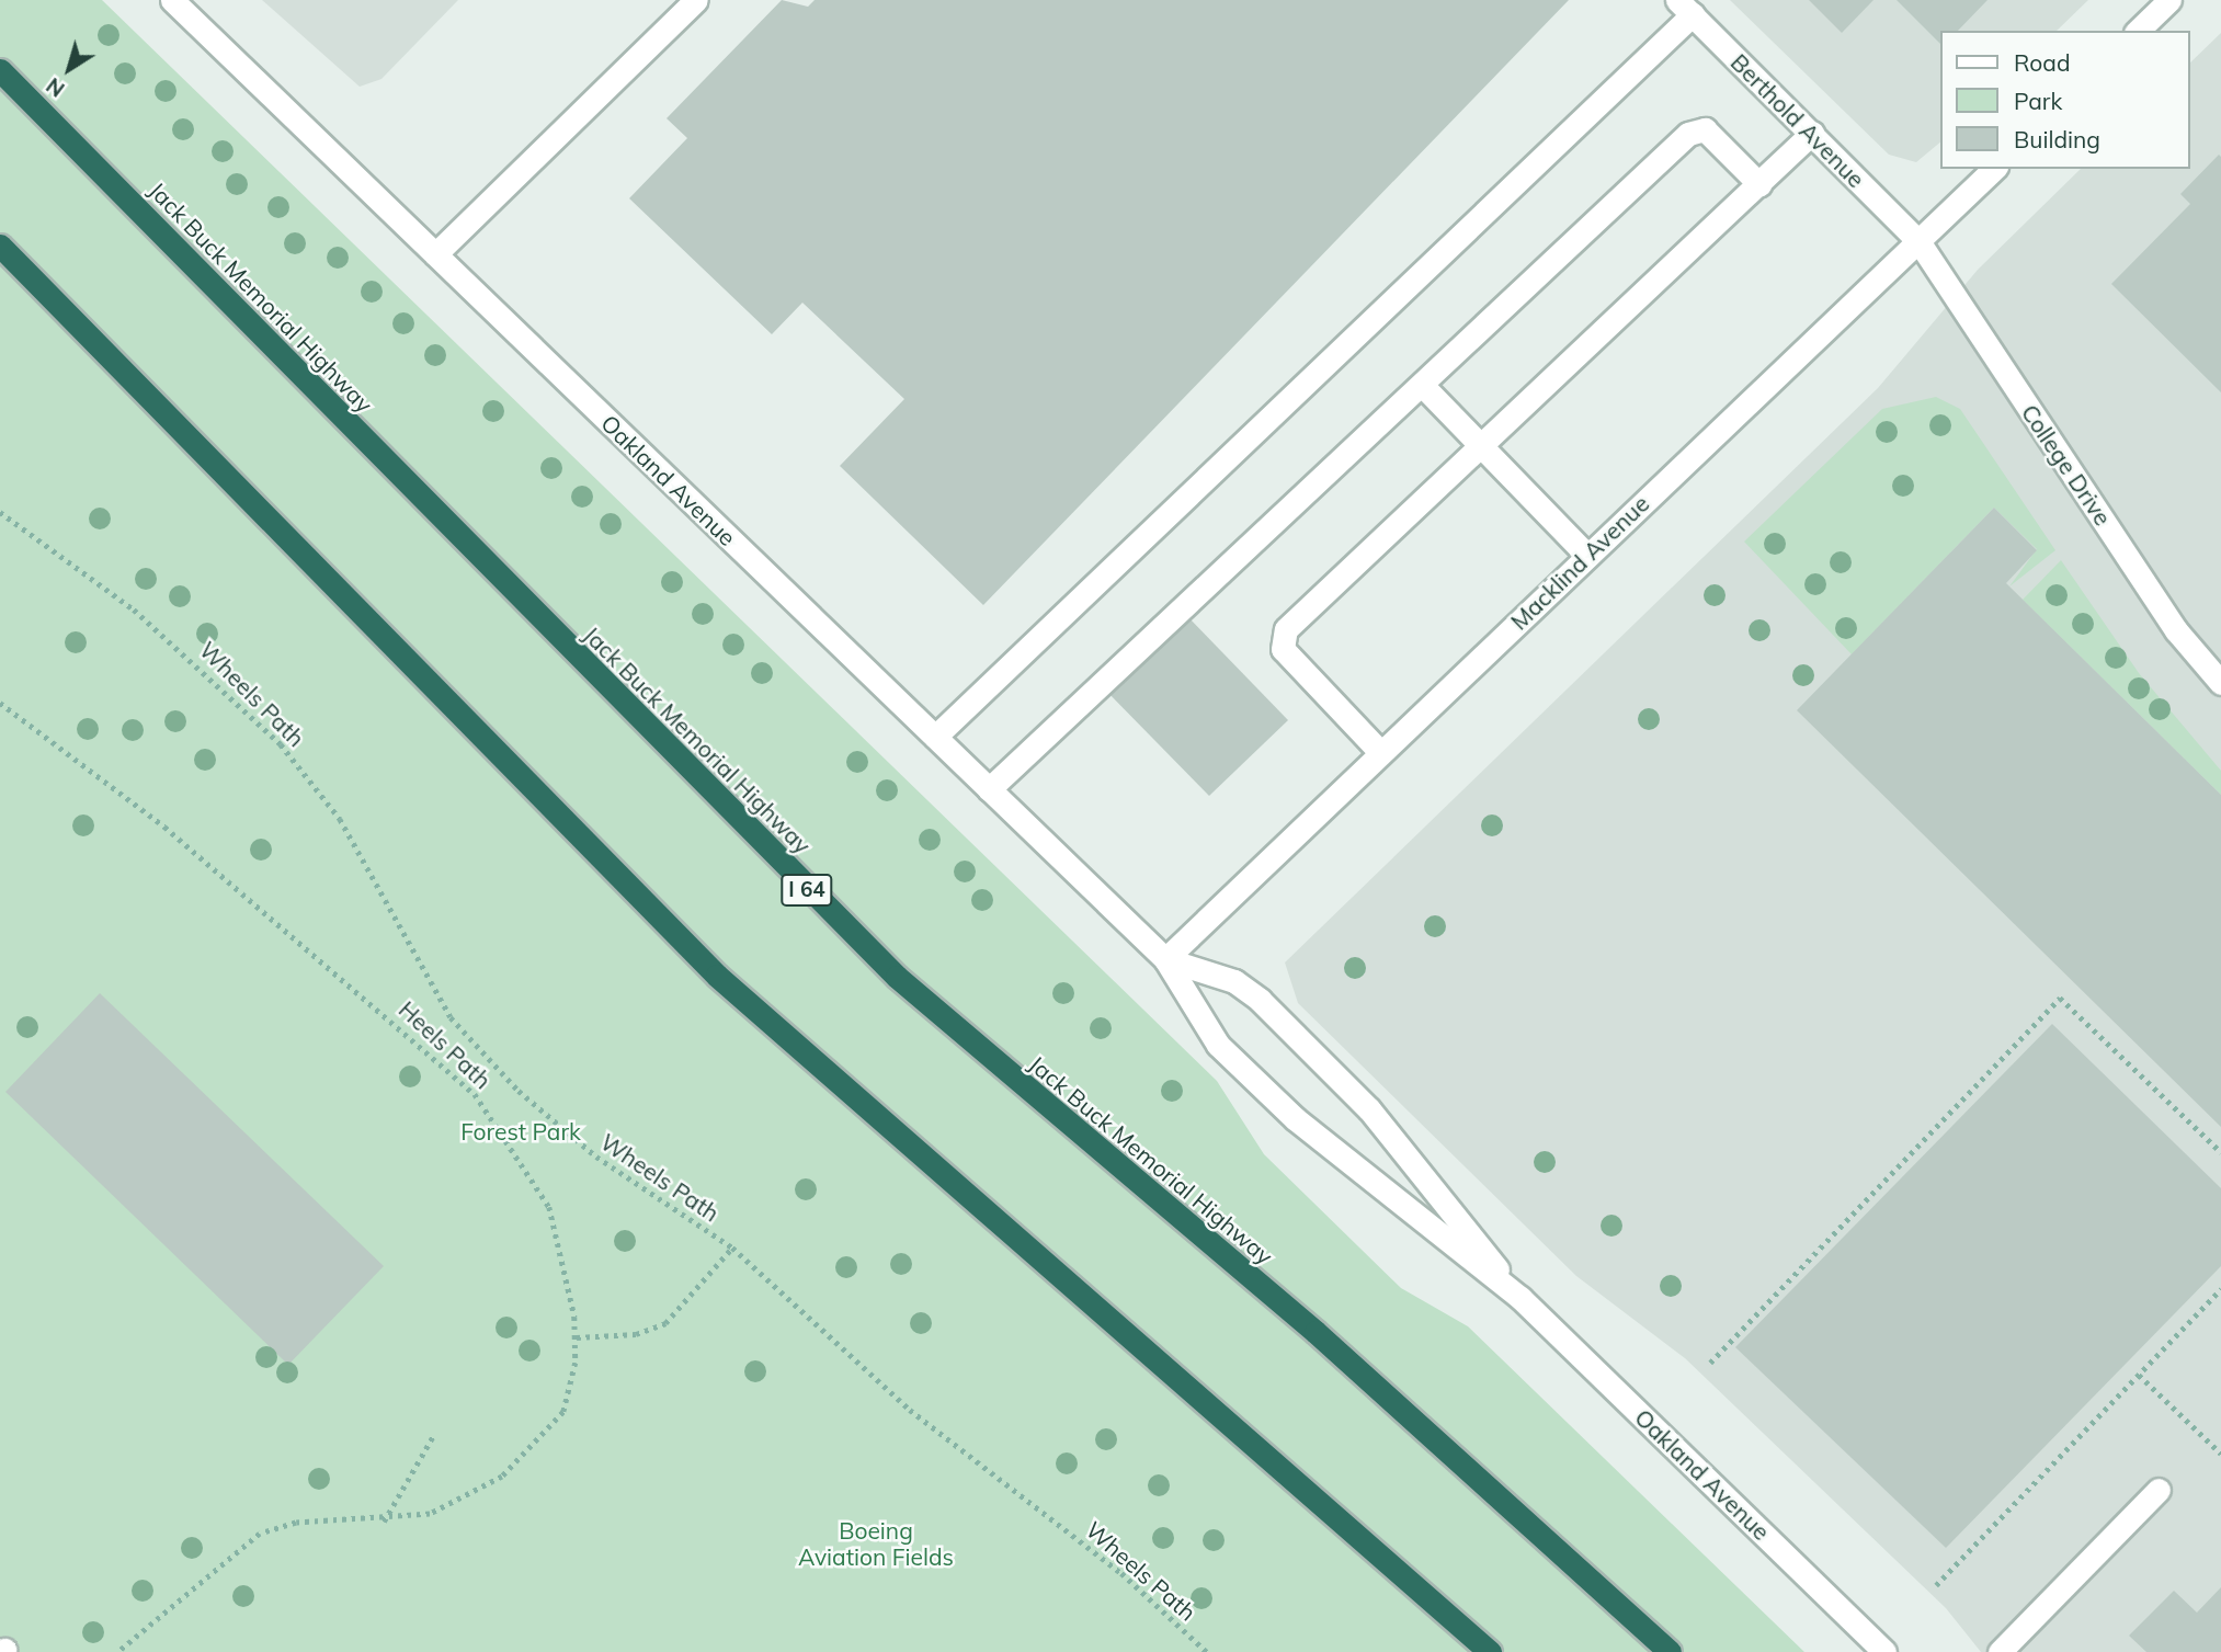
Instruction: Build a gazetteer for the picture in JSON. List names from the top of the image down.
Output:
{
  "streets": {
    "highway": ["Jack Buck Memorial Highway", "I 64"],
    "street": [
      "Berthold Avenue",
      "College Drive",
      "Oakland Avenue",
      "Macklind Avenue"
    ],
    "path": ["Wheels Path", "Heels Path"]
  },
  "crossings": [
    ["Berthold Avenue", "College Drive"],
    ["Berthold Avenue", "Macklind Avenue"],
    ["College Drive", "Macklind Avenue"],
    ["Oakland Avenue", "Macklind Avenue"]
  ],
  "parks": ["Forest Park", "Boeing Aviation Fields"],
  "legend": ["Road", "Park", "Building"],
  "north": "bottom left"
}
